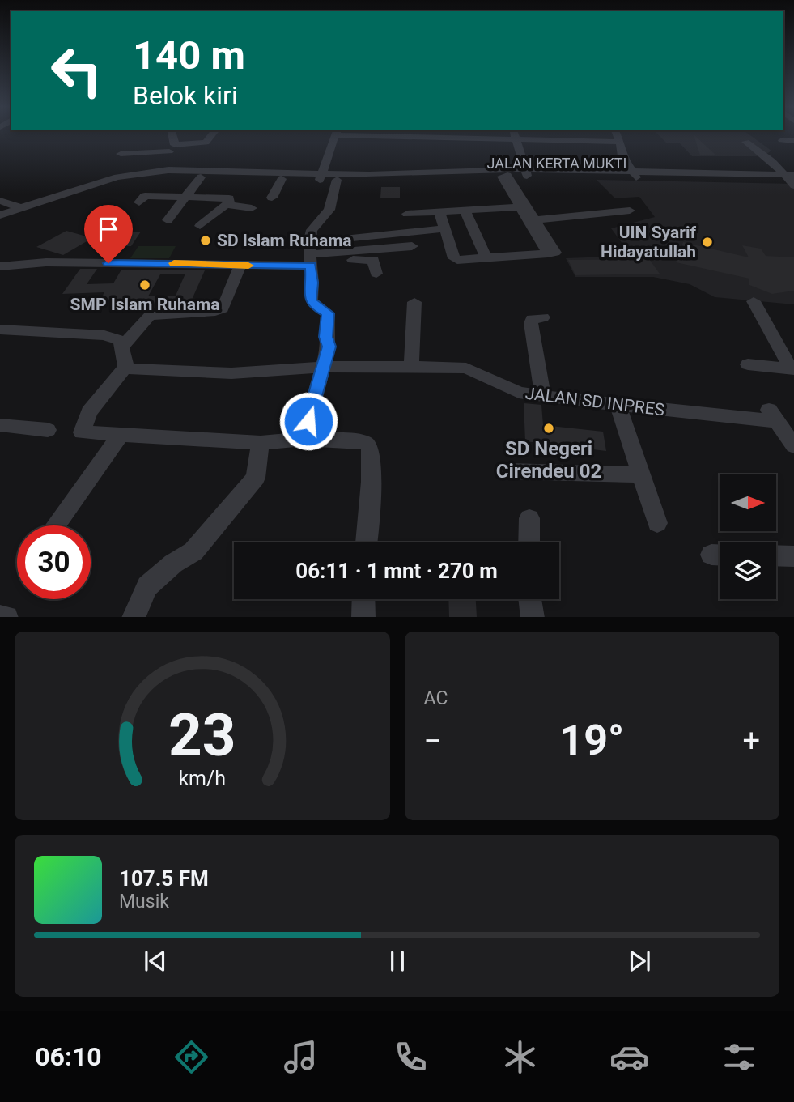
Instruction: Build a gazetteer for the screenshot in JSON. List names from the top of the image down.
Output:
{
  "streets": {
    "street": ["JALAN KERTA MUKTI", "JALAN SD INPRES"]
  },
  "places": [
    "SD Islam Ruhama",
    "UIN Syarif Hidayatullah",
    "SMP Islam Ruhama",
    "SD Negeri Cirendeu 02"
  ],
  "north": "right",
  "page": {
    "turn": ["140 m", "Belok kiri"],
    "limit": "30",
    "trip": "06:11 · 1 mnt · 270 m",
    "tile": "AC",
    "heat": ["−", "19°", "+"],
    "song": ["107.5 FM", "Musik"],
    "tabs": "06:10",
    "gauge": ["23", "km/h"]
  }
}
